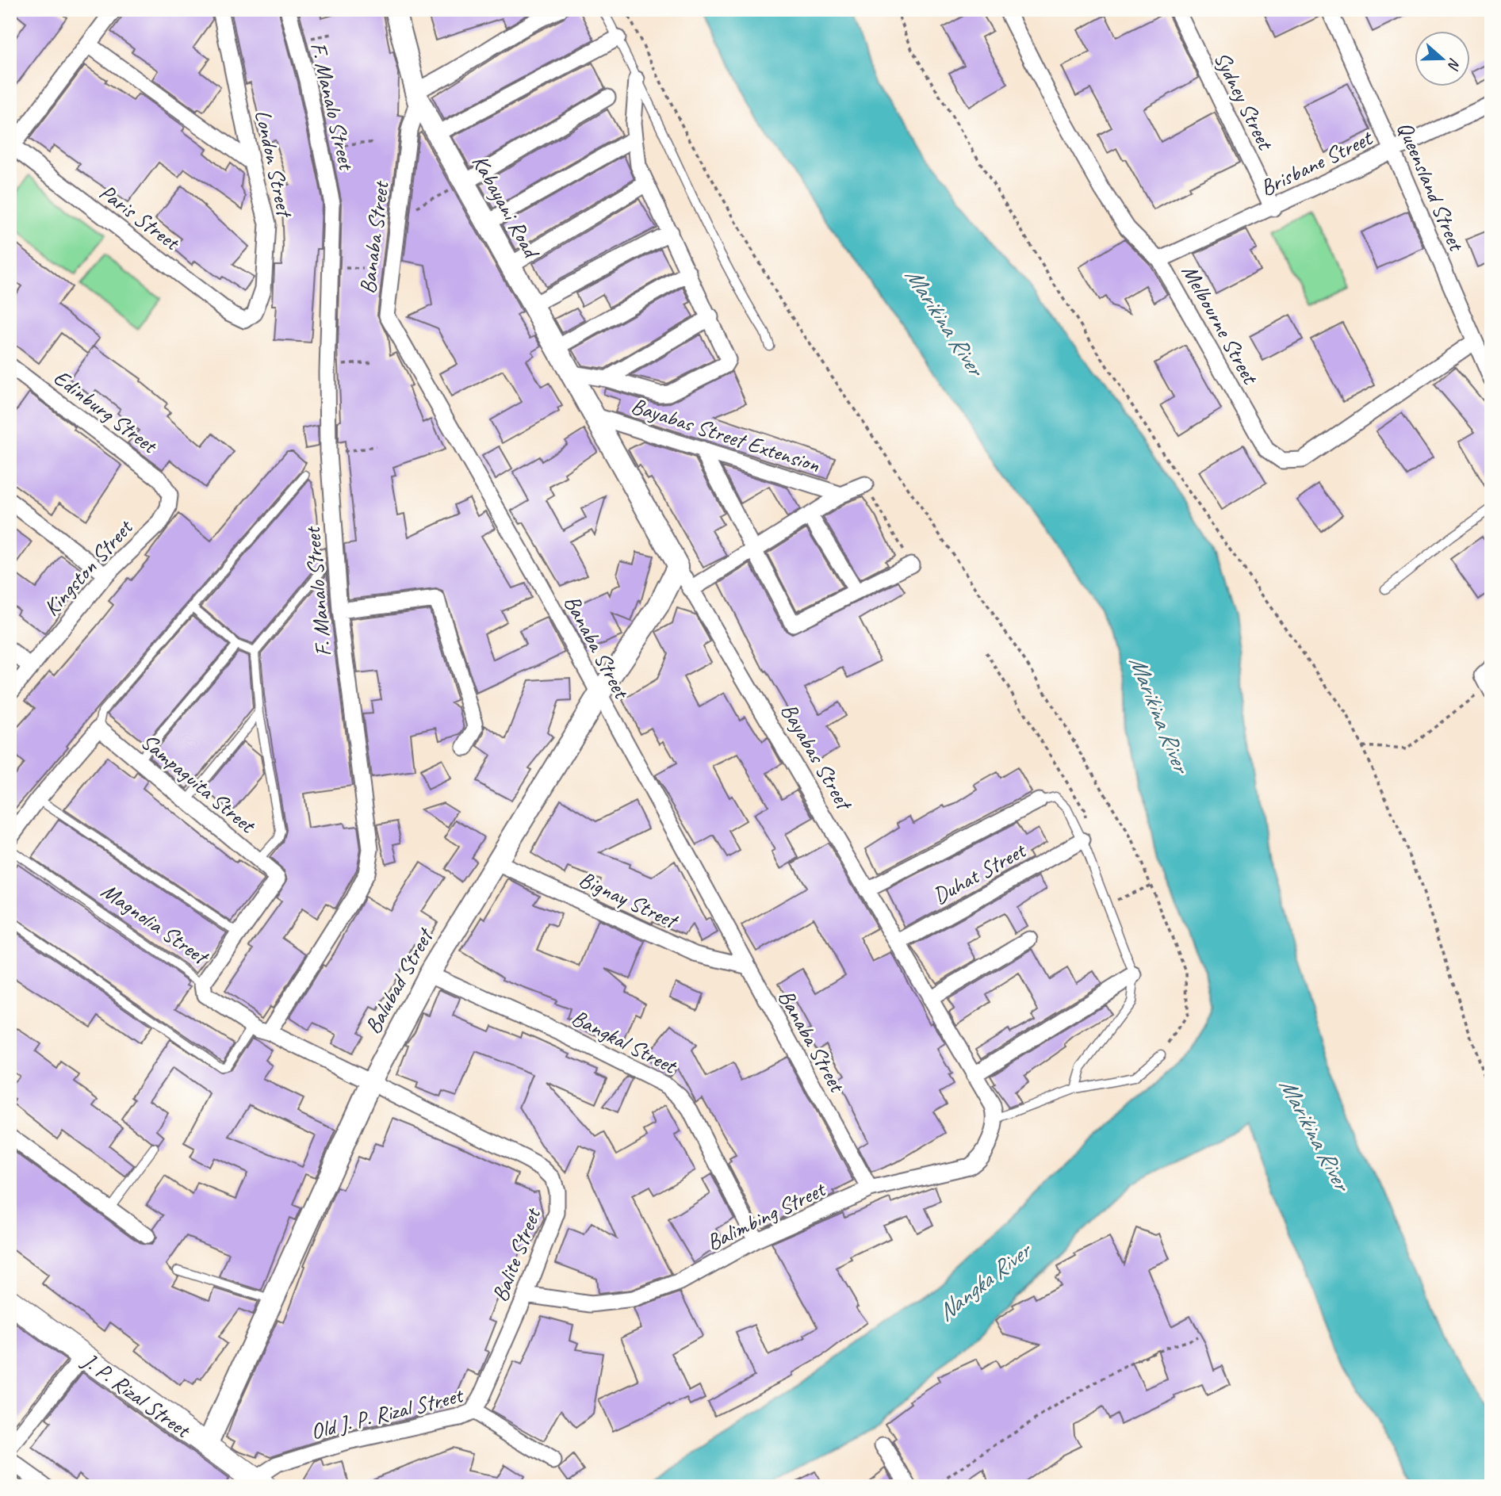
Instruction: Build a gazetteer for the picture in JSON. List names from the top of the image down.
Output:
{
  "streets": {
    "main road": ["J. P. Rizal Street"],
    "street": [
      "Sydney Street",
      "F. Manalo Street",
      "London Street",
      "Brisbane Street",
      "Queensland Street",
      "Kabayani Road",
      "Paris Street",
      "Banaba Street",
      "Melbourne Street",
      "Edinburg Street",
      "Bayabas Street Extension",
      "Kingston Street",
      "Bayabas Street",
      "Sampaguita Street",
      "Duhat Street",
      "Bignay Street",
      "Magnolia Street",
      "Balubad Street",
      "Bangkal Street",
      "Balimbing Street",
      "Balite Street",
      "Old J. P. Rizal Street"
    ]
  },
  "crossings": [
    ["Sydney Street", "Brisbane Street"],
    ["F. Manalo Street", "Magnolia Street"],
    ["London Street", "Paris Street"],
    ["Brisbane Street", "Queensland Street"],
    ["Brisbane Street", "Melbourne Street"],
    ["Queensland Street", "Melbourne Street"],
    ["Kabayani Road", "Banaba Street"],
    ["Kabayani Road", "Bayabas Street Extension"],
    ["Kabayani Road", "Bayabas Street"],
    ["Banaba Street", "Bignay Street"],
    ["Banaba Street", "Balubad Street"],
    ["Banaba Street", "Balimbing Street"],
    ["Edinburg Street", "Kingston Street"],
    ["Bayabas Street Extension", "Bayabas Street"],
    ["Bayabas Street", "Duhat Street"],
    ["Bayabas Street", "Balubad Street"],
    ["Bayabas Street", "Balimbing Street"],
    ["Sampaguita Street", "Magnolia Street"],
    ["Bignay Street", "Balubad Street"],
    ["Balubad Street", "Bangkal Street"],
    ["Balubad Street", "Balite Street"],
    ["Balubad Street", "J. P. Rizal Street"],
    ["Bangkal Street", "Balimbing Street"],
    ["Balimbing Street", "Balite Street"],
    ["Balite Street", "Old J. P. Rizal Street"],
    ["J. P. Rizal Street", "Old J. P. Rizal Street"]
  ],
  "water": ["Marikina River", "Nangka River"],
  "north": "right"
}
